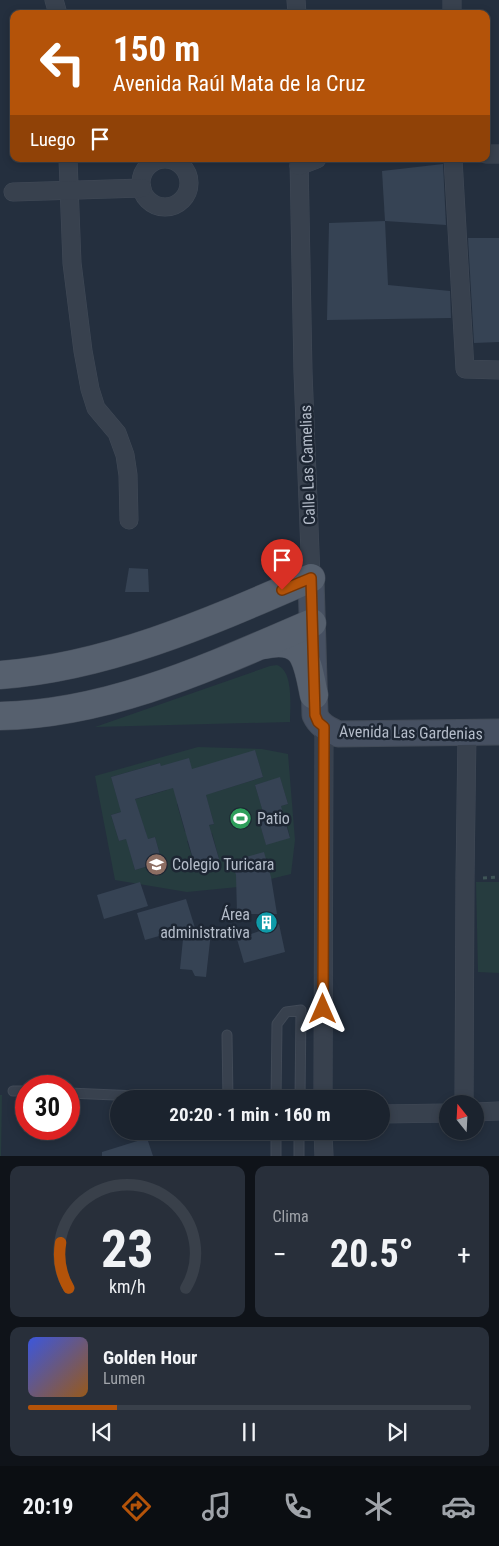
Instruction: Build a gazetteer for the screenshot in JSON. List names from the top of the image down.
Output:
{
  "streets": {
    "main road": ["Calle Las Camelias", "Avenida Las Gardenias"]
  },
  "crossings": [
    ["Calle Las Camelias", "Avenida Las Gardenias"]
  ],
  "places": {
    "sports": ["Patio"],
    "school or university": ["Colegio Turicara"],
    "building": ["Área administrativa"]
  },
  "north": "top",
  "page": {
    "turn": ["150 m", "Avenida Raúl Mata de la Cruz"],
    "then": "Luego",
    "limit": "30",
    "trip": "20:20 · 1 min · 160 m",
    "tile": "Clima",
    "heat": ["−", "20.5°", "+"],
    "song": ["Golden Hour", "Lumen"],
    "tabs": "20:19",
    "gauge": ["23", "km/h"]
  }
}
